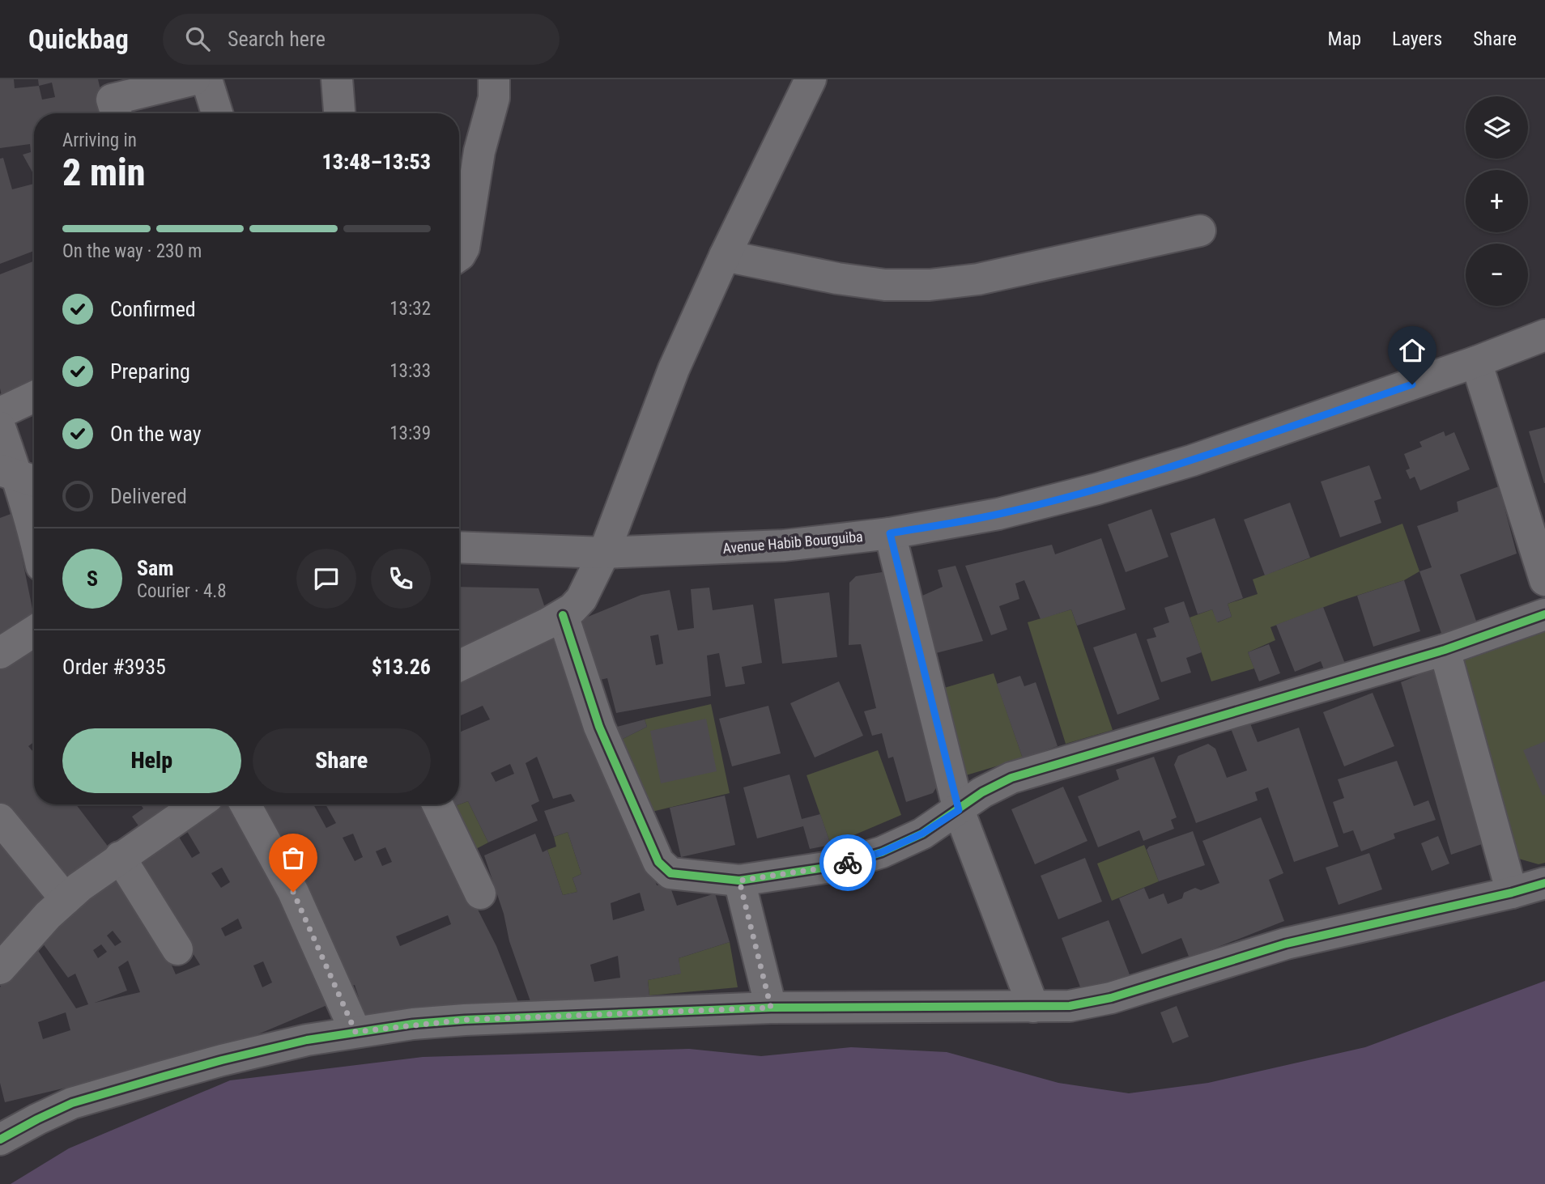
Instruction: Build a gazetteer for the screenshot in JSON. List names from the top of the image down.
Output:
{
  "streets": {
    "street": ["Avenue Habib Bourguiba"]
  },
  "page": {
    "header": "Quickbag",
    "search": "Search here",
    "nav": ["Map", "Layers", "Share"],
    "map_buttons": ["+", "−"],
    "heading": ["2 min", "Arriving in", "13:48–13:53"],
    "panel": [
      "Sam",
      "Courier · 4.8",
      "Order #3935",
      "$13.26"
    ],
    "bar": "On the way · 230 m",
    "list": [
      ["Confirmed", "13:32"],
      ["Preparing", "13:33"],
      ["On the way", "13:39"],
      "Delivered"
    ],
    "round": "S",
    "buttons": ["Help", "Share"]
  }
}
